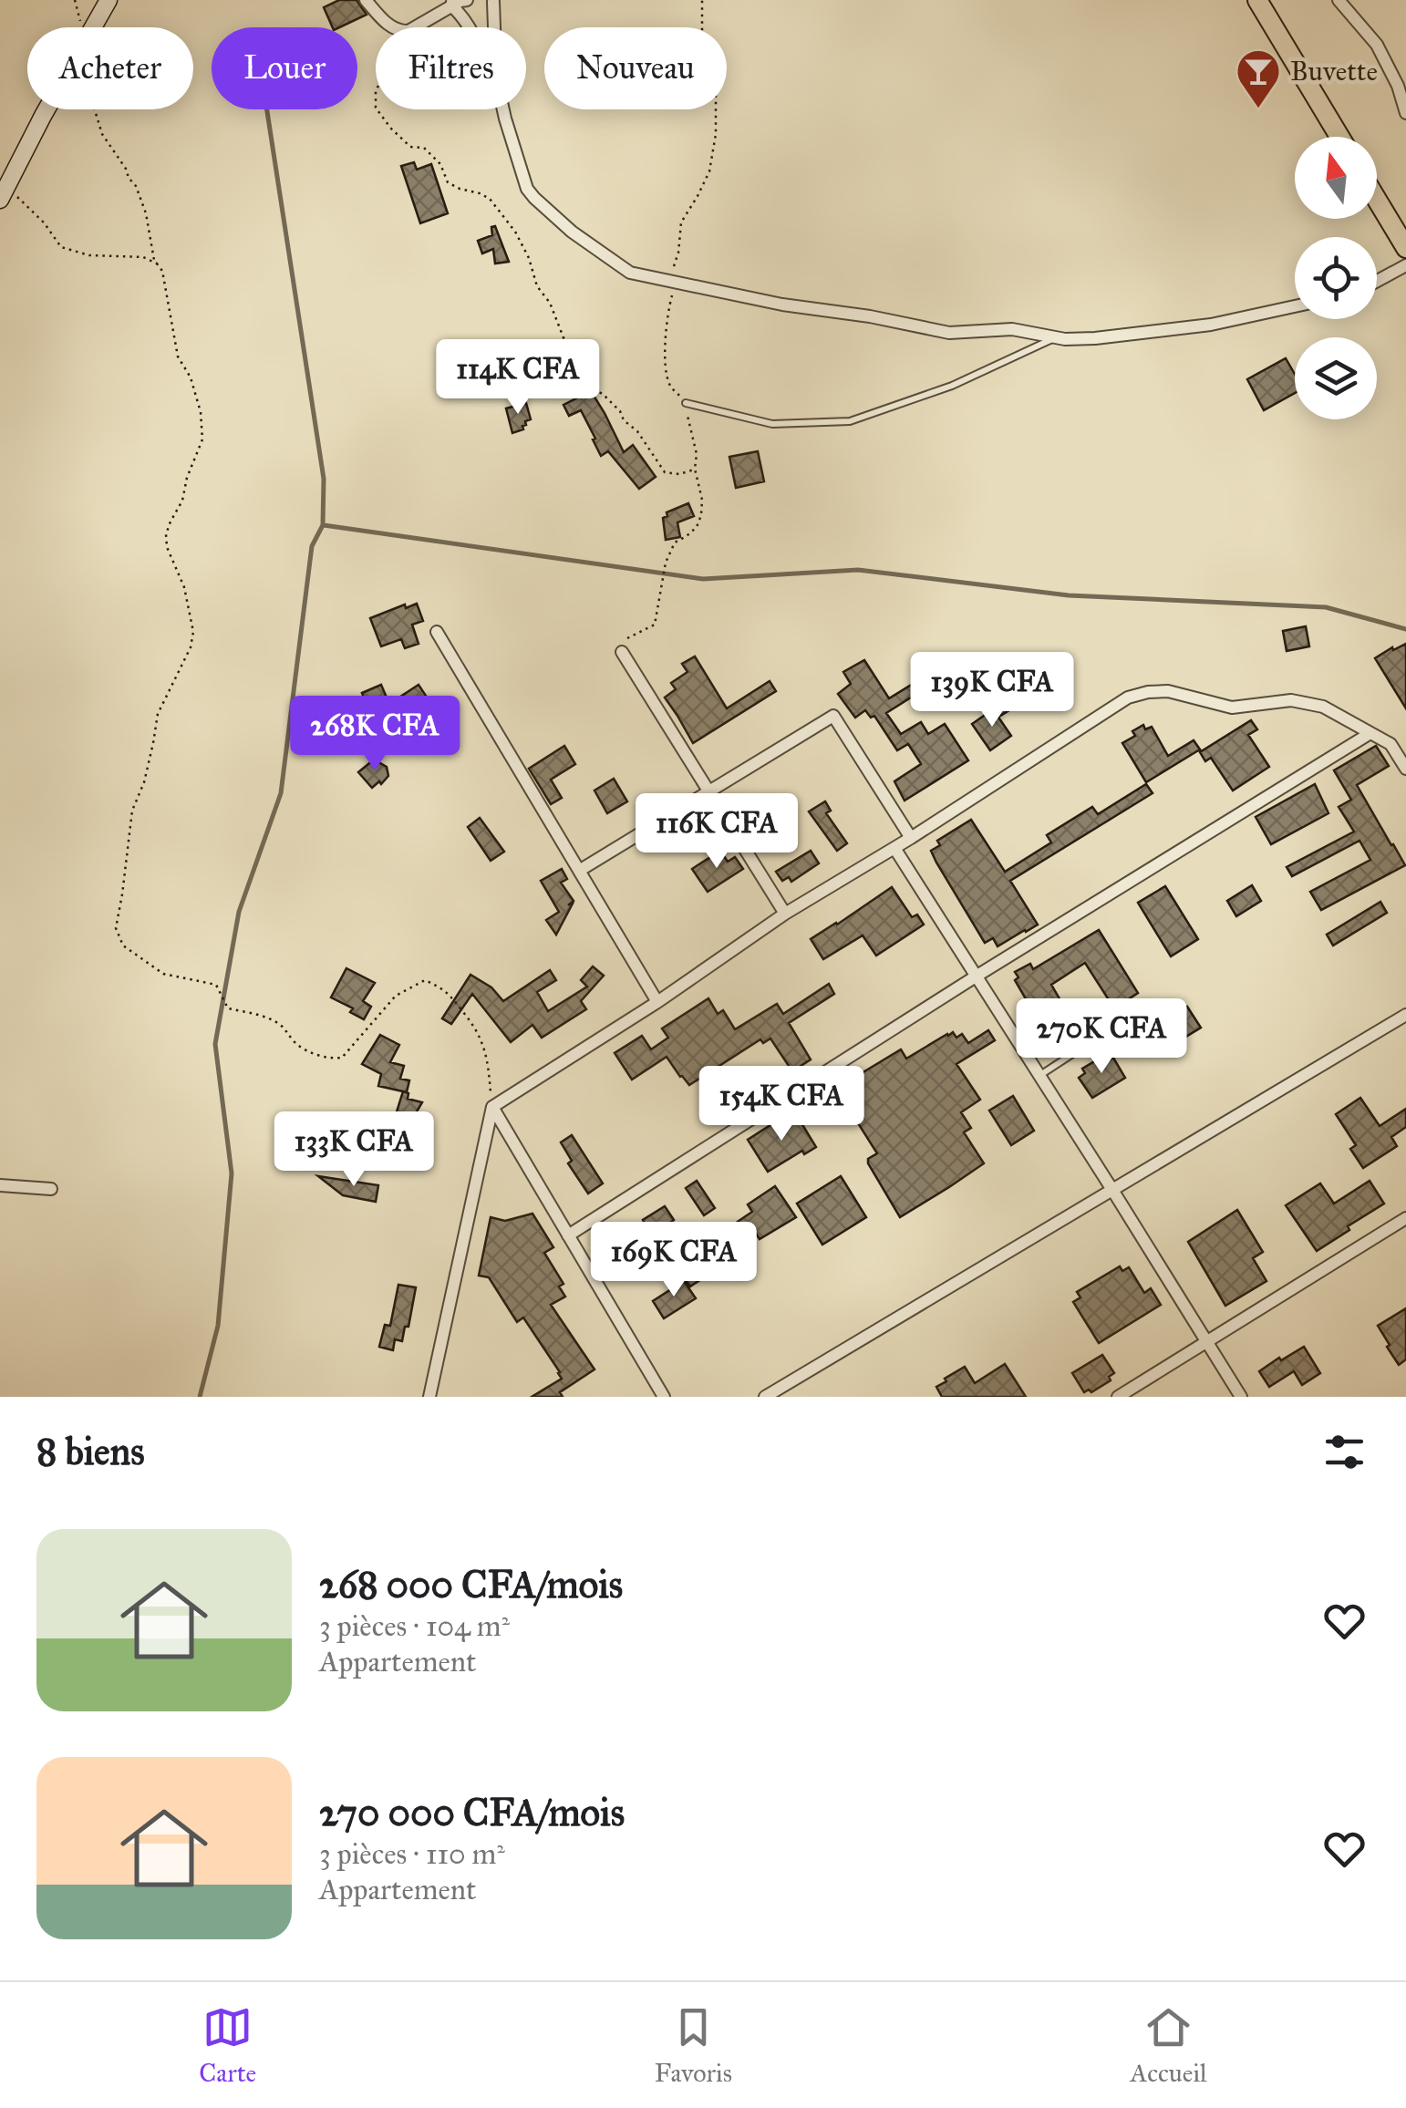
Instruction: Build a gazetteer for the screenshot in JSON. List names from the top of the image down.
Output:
{
  "places": {
    "bar": ["Buvette"]
  },
  "north": "top",
  "page": {
    "chip": [
      "Acheter",
      "Louer",
      "Filtres",
      "Nouveau"
    ],
    "price": [
      "114K CFA",
      "139K CFA",
      "268K CFA",
      "116K CFA",
      "270K CFA",
      "154K CFA",
      "133K CFA",
      "169K CFA"
    ],
    "heading": "8 biens",
    "list": [
      {
        "name": "268 000 CFA/mois",
        "note": "3 pièces · 104 m² · Appartement"
      },
      {
        "name": "270 000 CFA/mois",
        "note": "3 pièces · 110 m² · Appartement"
      }
    ],
    "tabs": ["Carte", "Favoris", "Accueil"]
  }
}
